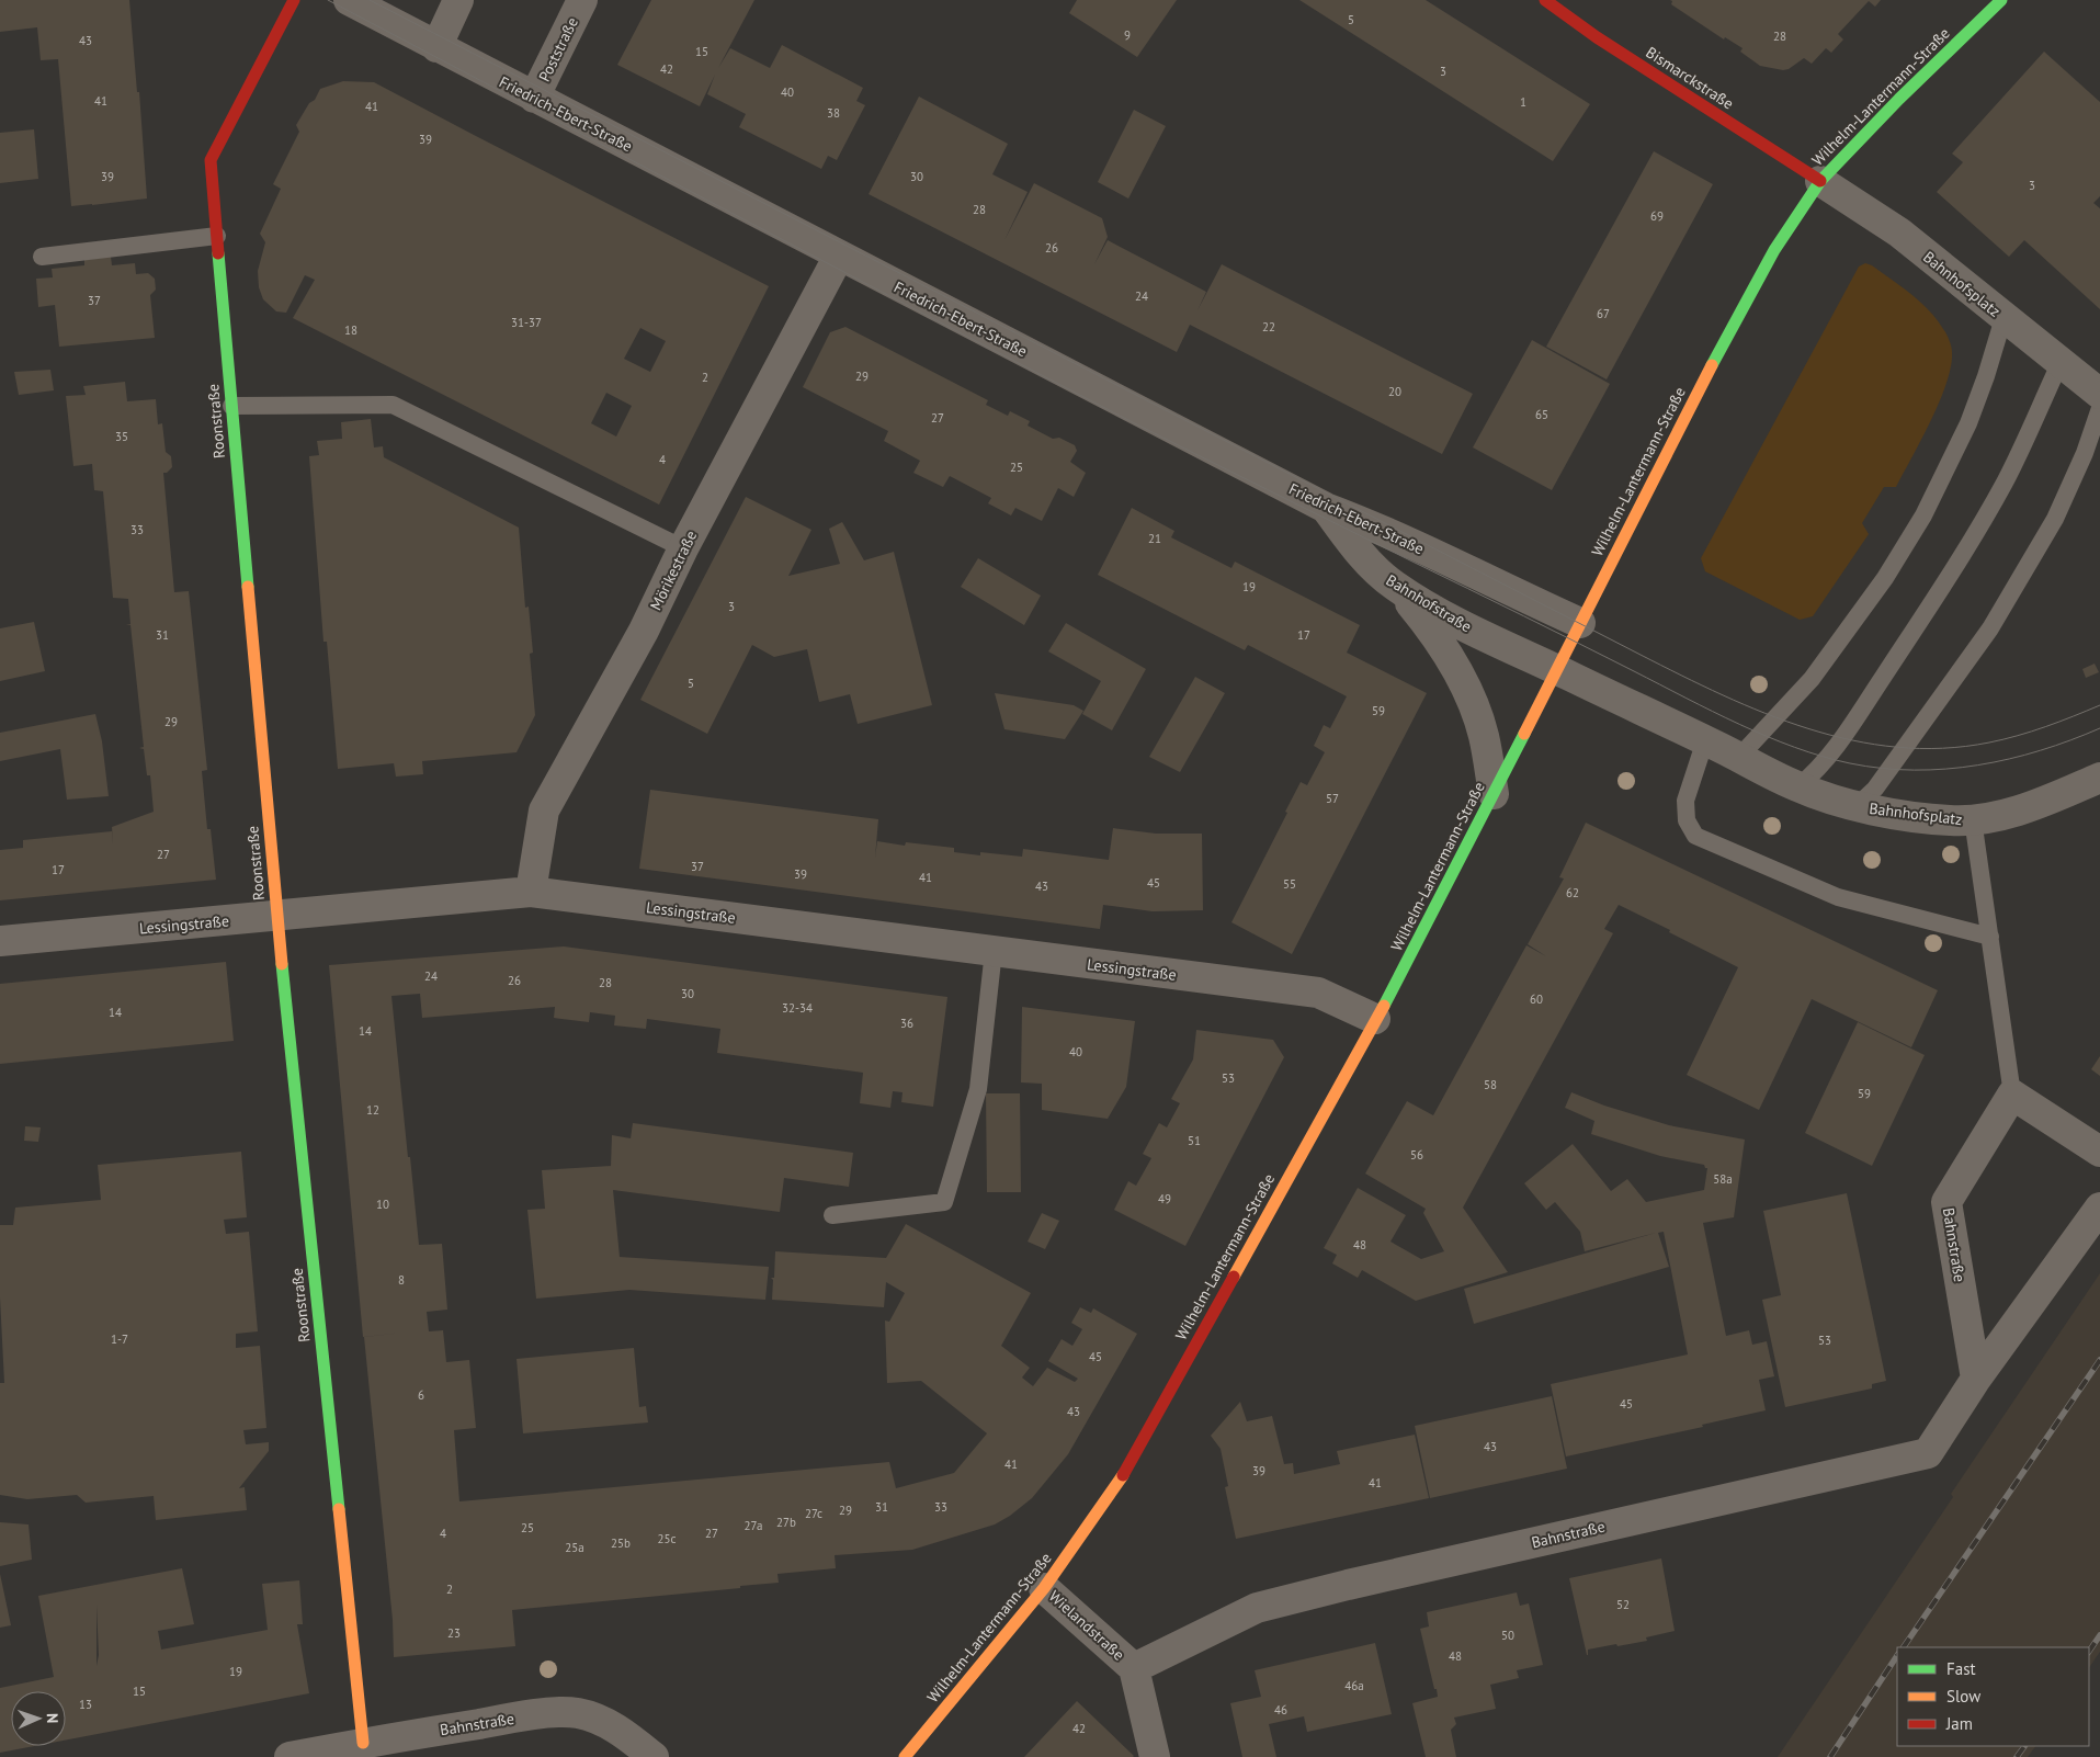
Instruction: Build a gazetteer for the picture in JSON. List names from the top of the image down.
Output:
{
  "streets": {
    "street": [
      "Poststraße",
      "Bismarckstraße",
      "Wilhelm-Lantermann-Straße",
      "Friedrich-Ebert-Straße",
      "Bahnhofsplatz",
      "Roonstraße",
      "Mörikestraße",
      "Bahnhofstraße",
      "Lessingstraße",
      "Bahnstraße",
      "Wielandstraße"
    ]
  },
  "crossings": [
    ["Poststraße", "Friedrich-Ebert-Straße"],
    ["Bismarckstraße", "Wilhelm-Lantermann-Straße"],
    ["Bismarckstraße", "Bahnhofsplatz"],
    ["Wilhelm-Lantermann-Straße", "Friedrich-Ebert-Straße"],
    ["Wilhelm-Lantermann-Straße", "Bahnhofsplatz"],
    ["Wilhelm-Lantermann-Straße", "Bahnhofstraße"],
    ["Wilhelm-Lantermann-Straße", "Lessingstraße"],
    ["Wilhelm-Lantermann-Straße", "Wielandstraße"],
    ["Friedrich-Ebert-Straße", "Mörikestraße"],
    ["Friedrich-Ebert-Straße", "Bahnhofstraße"],
    ["Bahnhofsplatz", "Bahnhofstraße"],
    ["Roonstraße", "Lessingstraße"],
    ["Roonstraße", "Bahnstraße"],
    ["Mörikestraße", "Lessingstraße"],
    ["Bahnstraße", "Wielandstraße"]
  ],
  "house_numbers": [
    "5",
    "9",
    "28",
    "43",
    "15",
    "42",
    "3",
    "40",
    "41",
    "1",
    "41",
    "38",
    "39",
    "39",
    "30",
    "3",
    "28",
    "69",
    "26",
    "24",
    "37",
    "67",
    "31-37",
    "22",
    "18",
    "29",
    "2",
    "20",
    "65",
    "27",
    "35",
    "4",
    "25",
    "33",
    "21",
    "19",
    "3",
    "31",
    "17",
    "5",
    "59",
    "29",
    "57",
    "27",
    "37",
    "17",
    "39",
    "41",
    "45",
    "55",
    "43",
    "62",
    "24",
    "26",
    "28",
    "30",
    "60",
    "32-34",
    "14",
    "36",
    "14",
    "40",
    "53",
    "58",
    "59",
    "12",
    "51",
    "56",
    "58a",
    "49",
    "10",
    "48",
    "8",
    "1-7",
    "53",
    "45",
    "6",
    "45",
    "43",
    "43",
    "41",
    "39",
    "41",
    "31",
    "33",
    "29",
    "27c",
    "27b",
    "27a",
    "25",
    "4",
    "27",
    "25c",
    "25b",
    "25a",
    "2",
    "52",
    "23",
    "50",
    "48",
    "19",
    "46a",
    "15",
    "13",
    "46",
    "42"
  ],
  "legend": ["Fast", "Slow", "Jam"],
  "north": "right"
}
